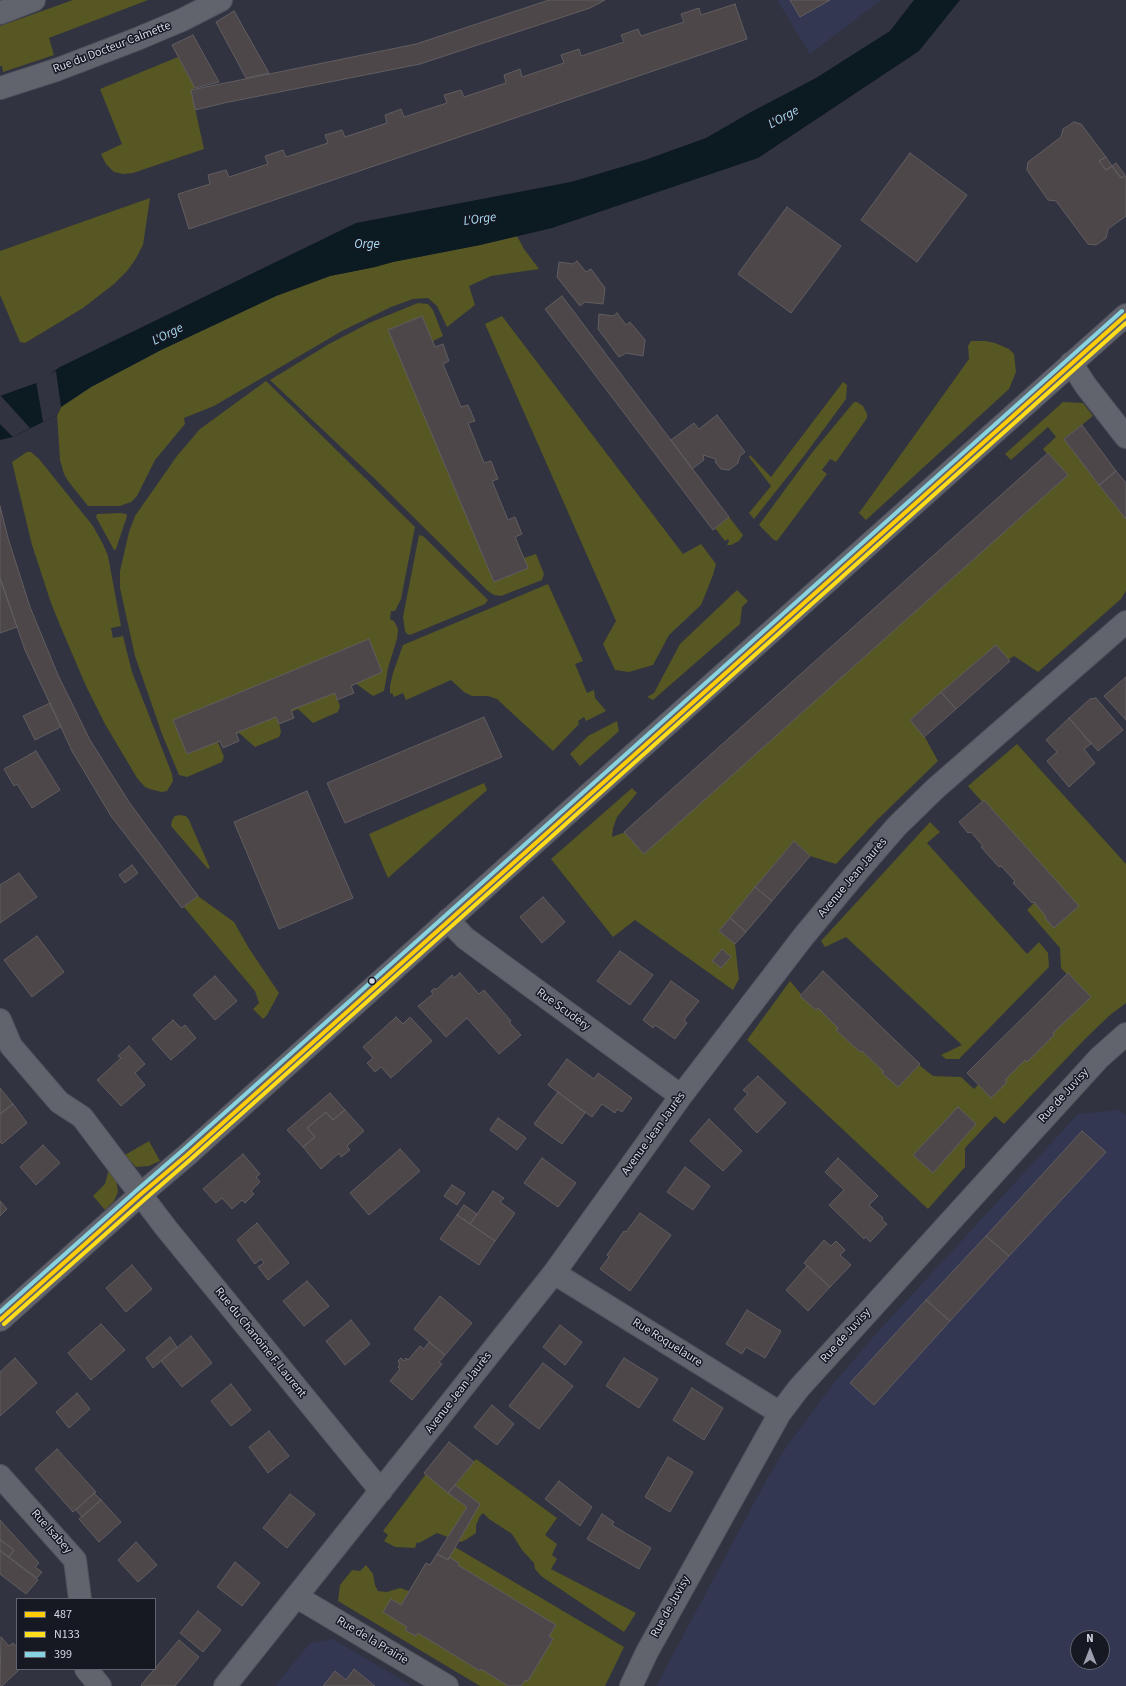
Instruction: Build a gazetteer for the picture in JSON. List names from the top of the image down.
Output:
{
  "streets": {
    "street": [
      "Rue du Docteur Calmette",
      "Avenue Jean Jaurès",
      "Rue Scudéry",
      "Rue de Juvisy",
      "Rue du Chanoine F. Laurent",
      "Rue Roquelaure",
      "Rue Isabey",
      "Rue de la Prairie"
    ]
  },
  "crossings": [
    ["Avenue Jean Jaurès", "Rue Scudéry"],
    ["Avenue Jean Jaurès", "Rue du Chanoine F. Laurent"],
    ["Avenue Jean Jaurès", "Rue Roquelaure"],
    ["Avenue Jean Jaurès", "Rue de la Prairie"],
    ["Rue de Juvisy", "Rue Roquelaure"]
  ],
  "water": ["L'Orge", "Orge"],
  "lines": ["transit line 399", "transit line 487", "transit line N133"],
  "legend": ["487", "N133", "399"],
  "north": "top"
}
